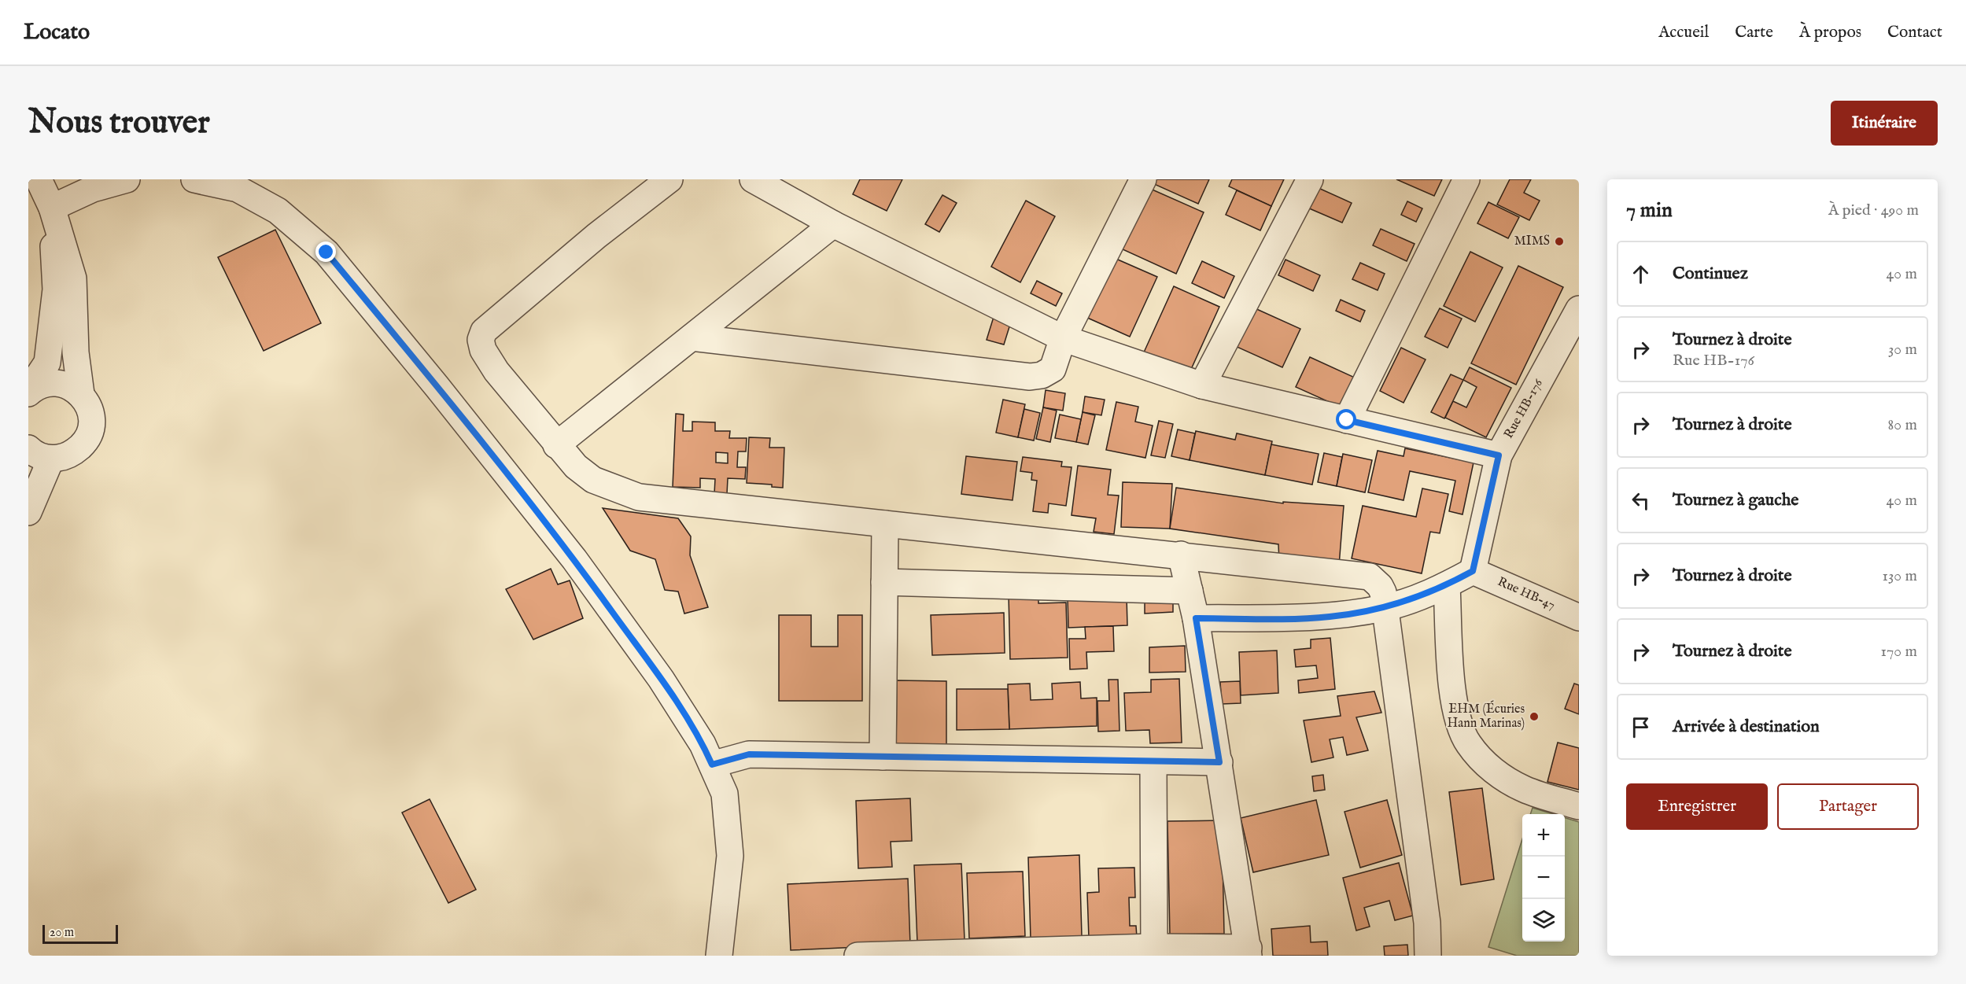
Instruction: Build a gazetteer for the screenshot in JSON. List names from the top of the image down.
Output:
{
  "streets": {
    "street": ["Rue HB-176", "Rue HB-47"]
  },
  "crossings": [
    ["Rue HB-176", "Rue HB-47"]
  ],
  "places": ["MIMS", "EHM (Écuries Hann Marinas)"],
  "scale_bar": "20 m",
  "page": {
    "header": "Locato",
    "nav": [
      "Accueil",
      "Carte",
      "À propos",
      "Contact"
    ],
    "buttons": [
      "Itinéraire",
      ["Enregistrer", "Partager"]
    ],
    "title": "Nous trouver",
    "heading": ["7 min", "À pied · 490 m"],
    "list": [
      ["Continuez", "40 m"],
      ["Tournez à droite", "Rue HB-176", "30 m"],
      ["Tournez à droite", "80 m"],
      ["Tournez à gauche", "40 m"],
      ["Tournez à droite", "130 m"],
      ["Tournez à droite", "170 m"],
      "Arrivée à destination"
    ],
    "map_buttons": ["+", "−"],
    "scale": "20 m"
  }
}
